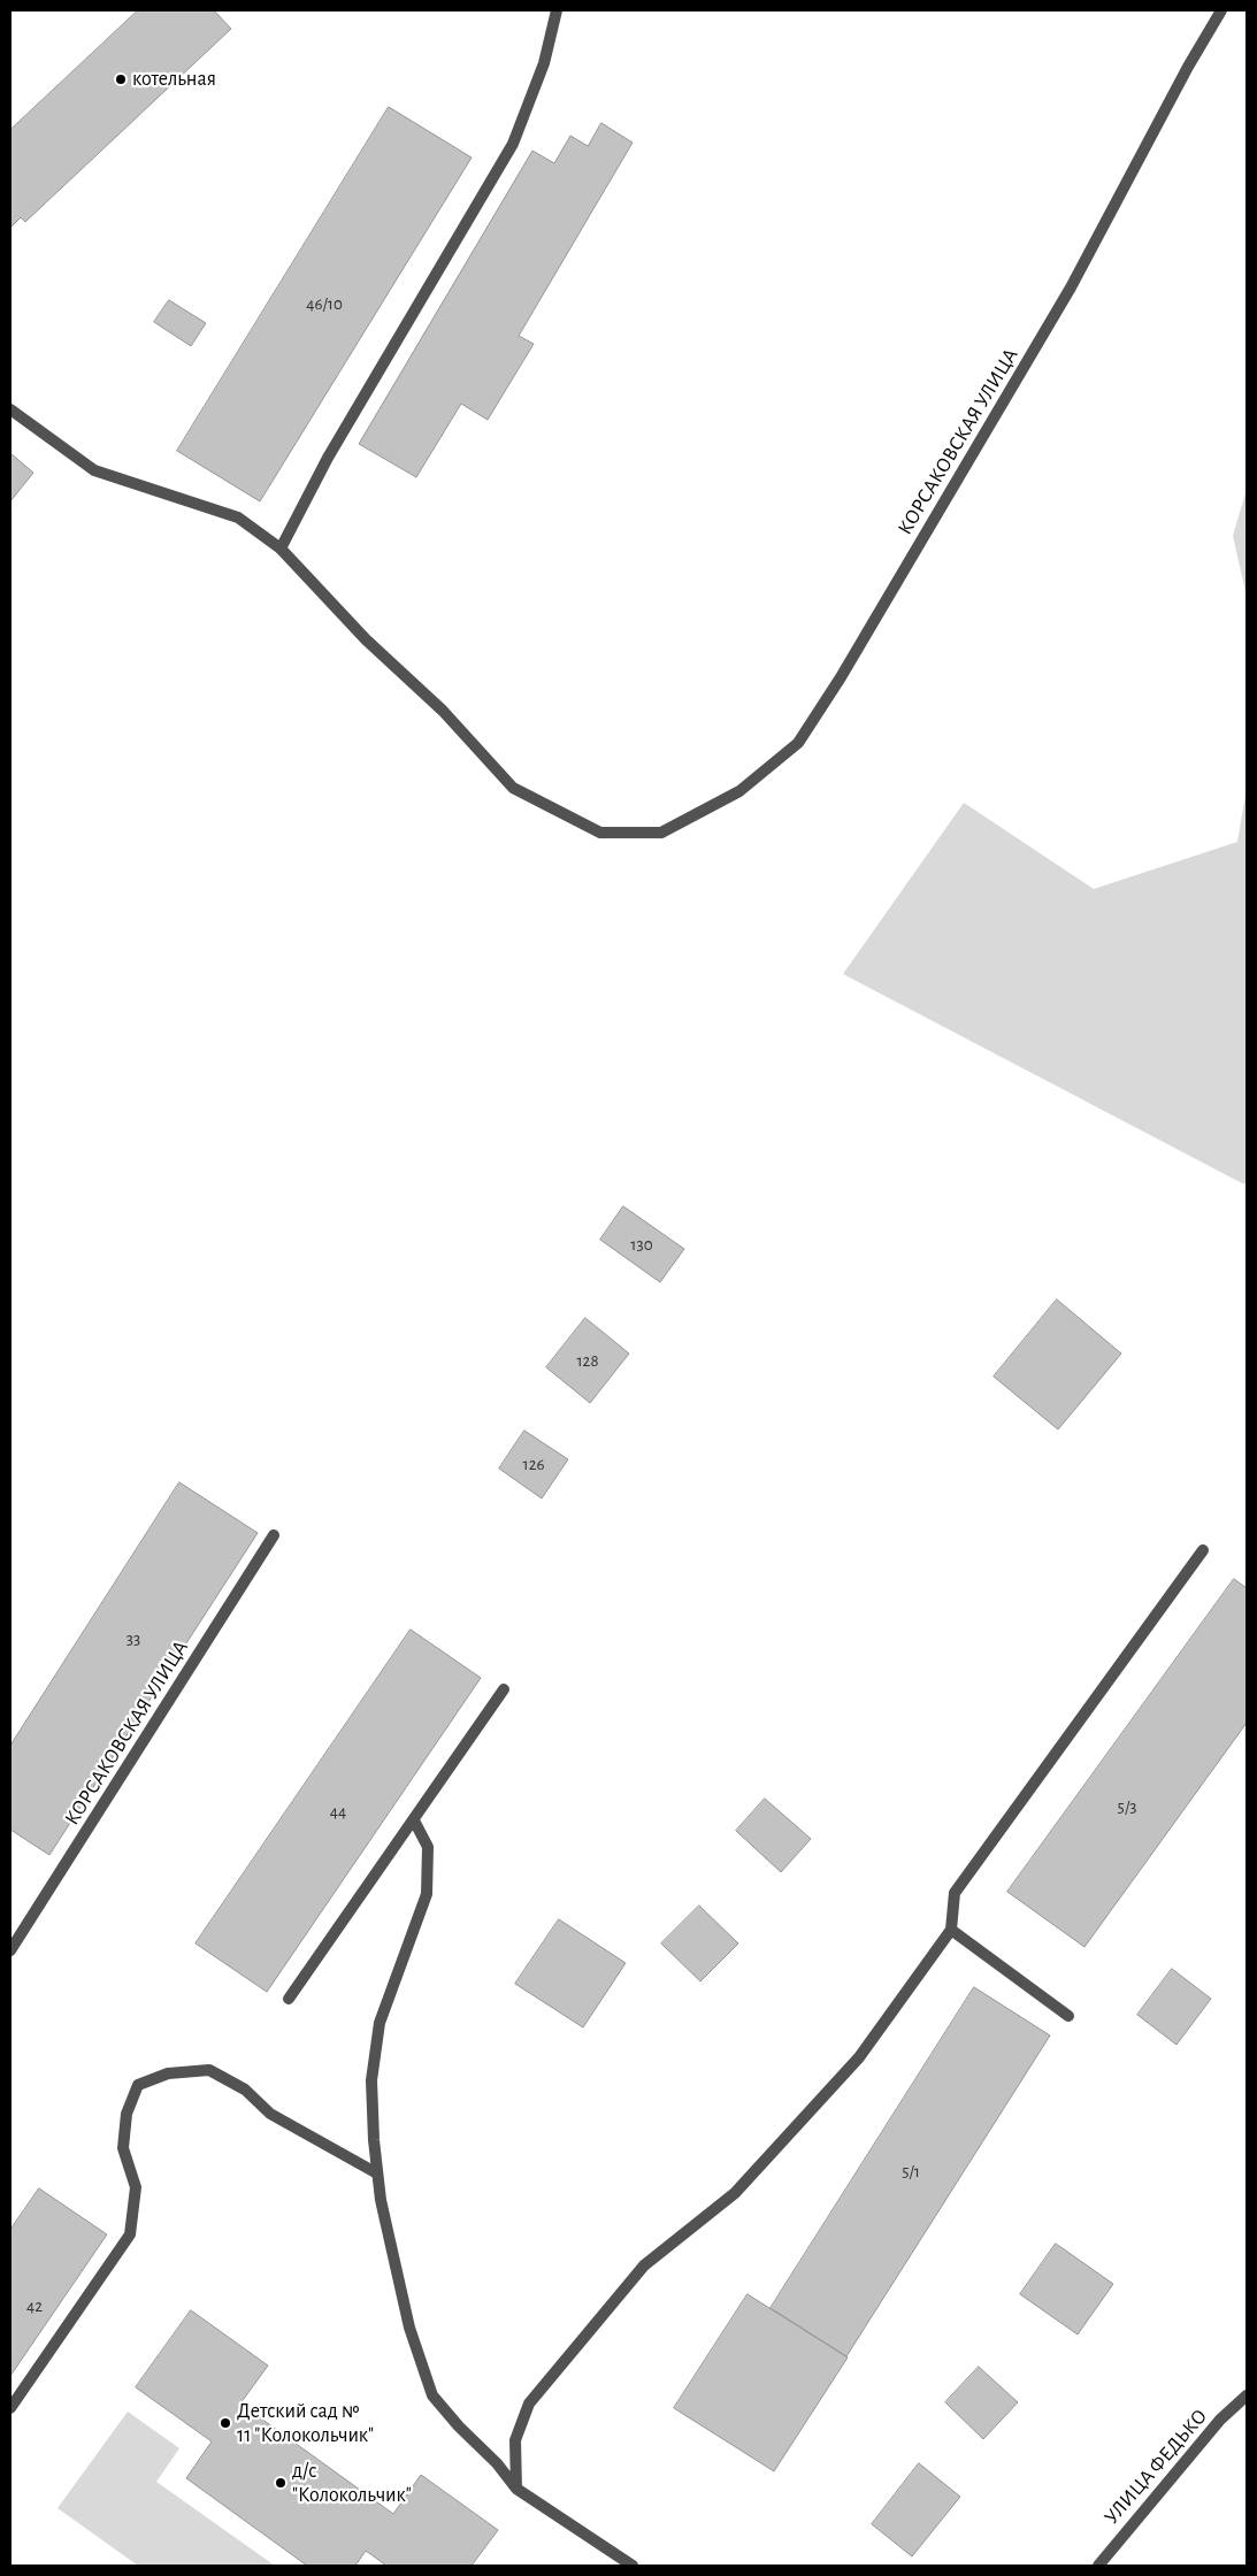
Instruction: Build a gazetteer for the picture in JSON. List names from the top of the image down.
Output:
{
  "streets": {
    "street": ["КОРСАКОВСКАЯ УЛИЦА", "УЛИЦА ФЕДЬКО"]
  },
  "places": ["котельная", "Детский сад № 11 \"Колокольчик\"", "д/с \"Колокольчик\""],
  "house_numbers": [
    "46/10",
    "130",
    "128",
    "126",
    "33",
    "5/3",
    "44",
    "5/1",
    "42"
  ]
}
